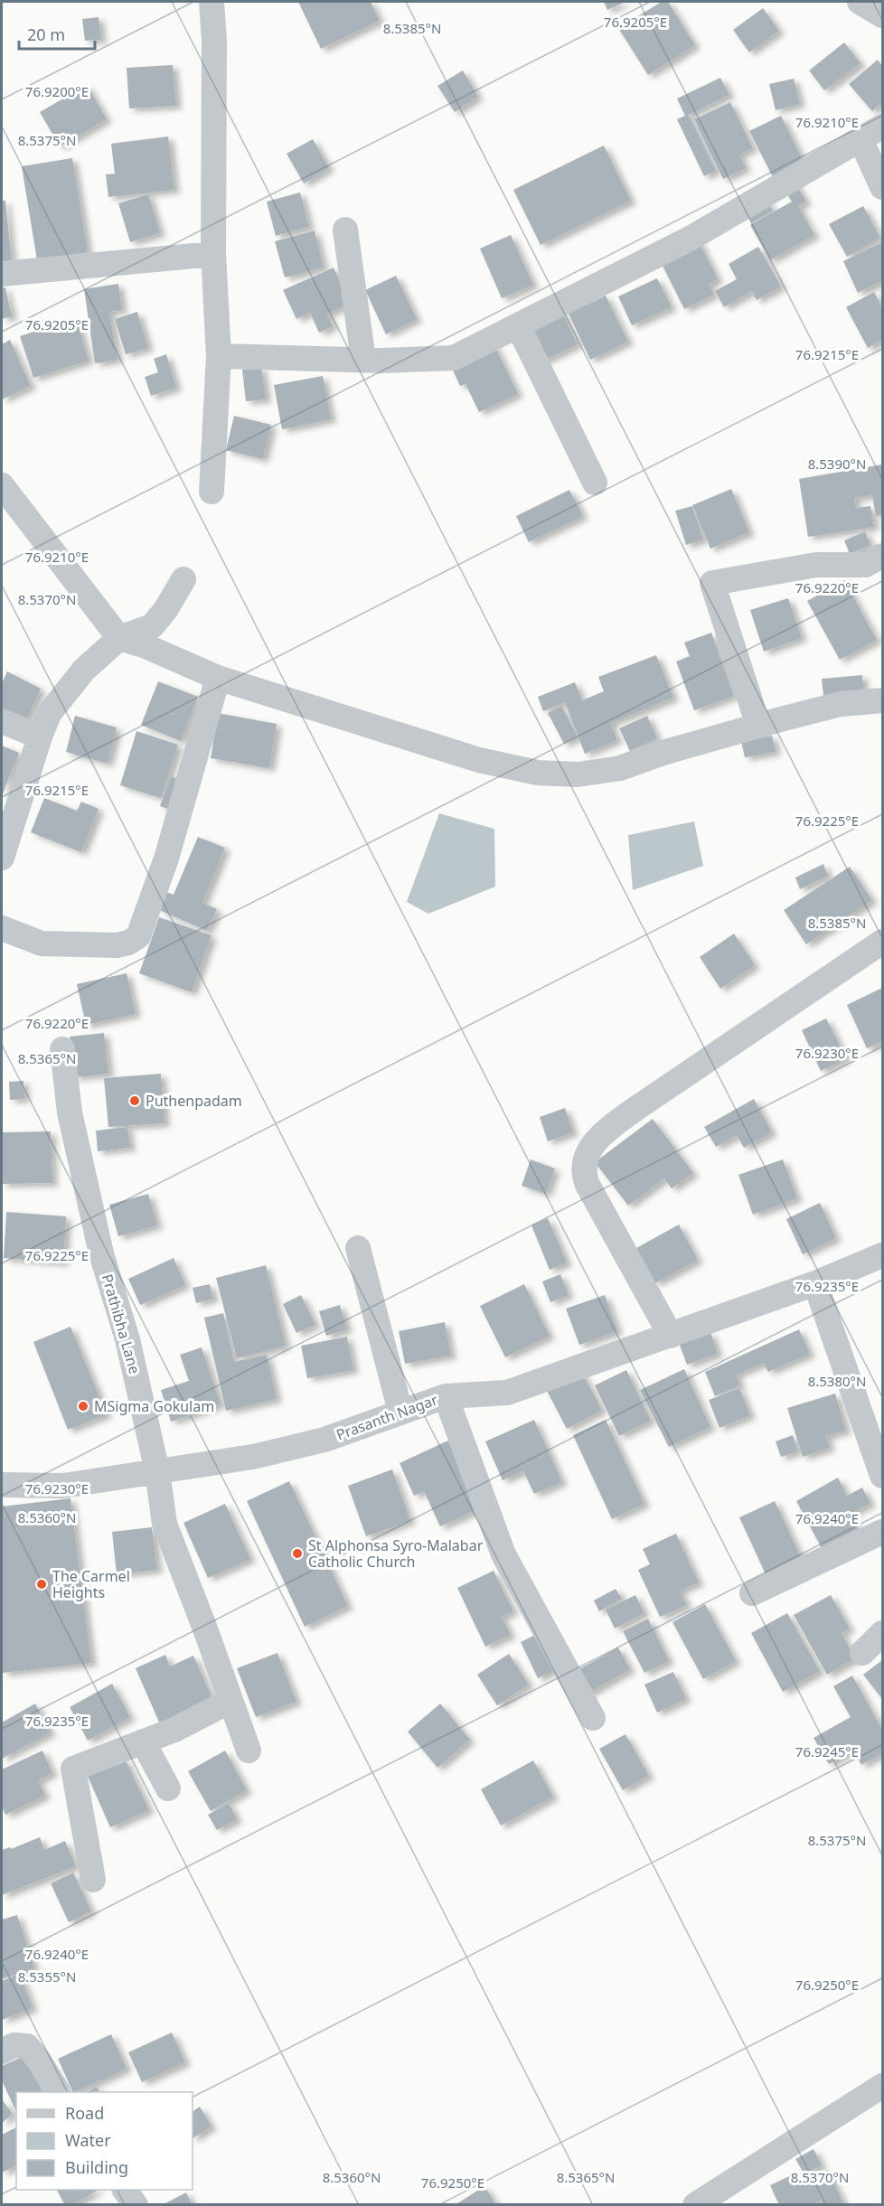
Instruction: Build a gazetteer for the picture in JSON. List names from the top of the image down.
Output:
{
  "streets": {
    "street": ["Prathibha Lane", "Prasanth Nagar"]
  },
  "crossings": [
    ["Prathibha Lane", "Prasanth Nagar"]
  ],
  "places": [
    "Puthenpadam",
    "MSigma Gokulam",
    "St Alphonsa Syro-Malabar Catholic Church",
    "The Carmel Heights"
  ],
  "legend": ["Road", "Water", "Building"],
  "scale_bar": "20 m",
  "coordinates": [
    "76.9205°E",
    "8.5385°N",
    "76.9200°E",
    "76.9210°E",
    "8.5375°N",
    "76.9215°E",
    "8.5390°N",
    "76.9220°E",
    "8.5370°N",
    "76.9225°E",
    "76.9230°E",
    "8.5365°N",
    "76.9235°E",
    "8.5380°N",
    "8.5360°N",
    "76.9240°E",
    "76.9245°E",
    "8.5355°N",
    "76.9250°E"
  ]
}
